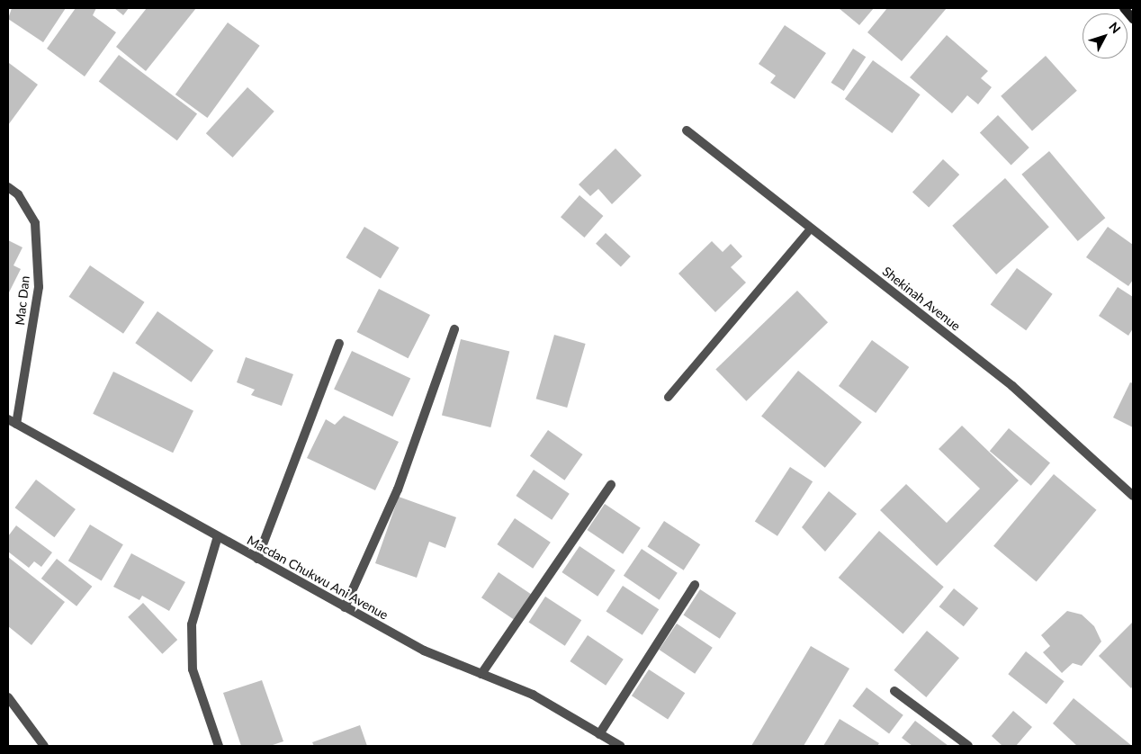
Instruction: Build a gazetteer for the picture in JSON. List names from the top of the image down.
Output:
{
  "streets": {
    "street": ["Shekinah Avenue", "Mac Dan", "Macdan Chukwu Ani Avenue"]
  },
  "crossings": [
    ["Mac Dan", "Macdan Chukwu Ani Avenue"]
  ],
  "north": "top right"
}
